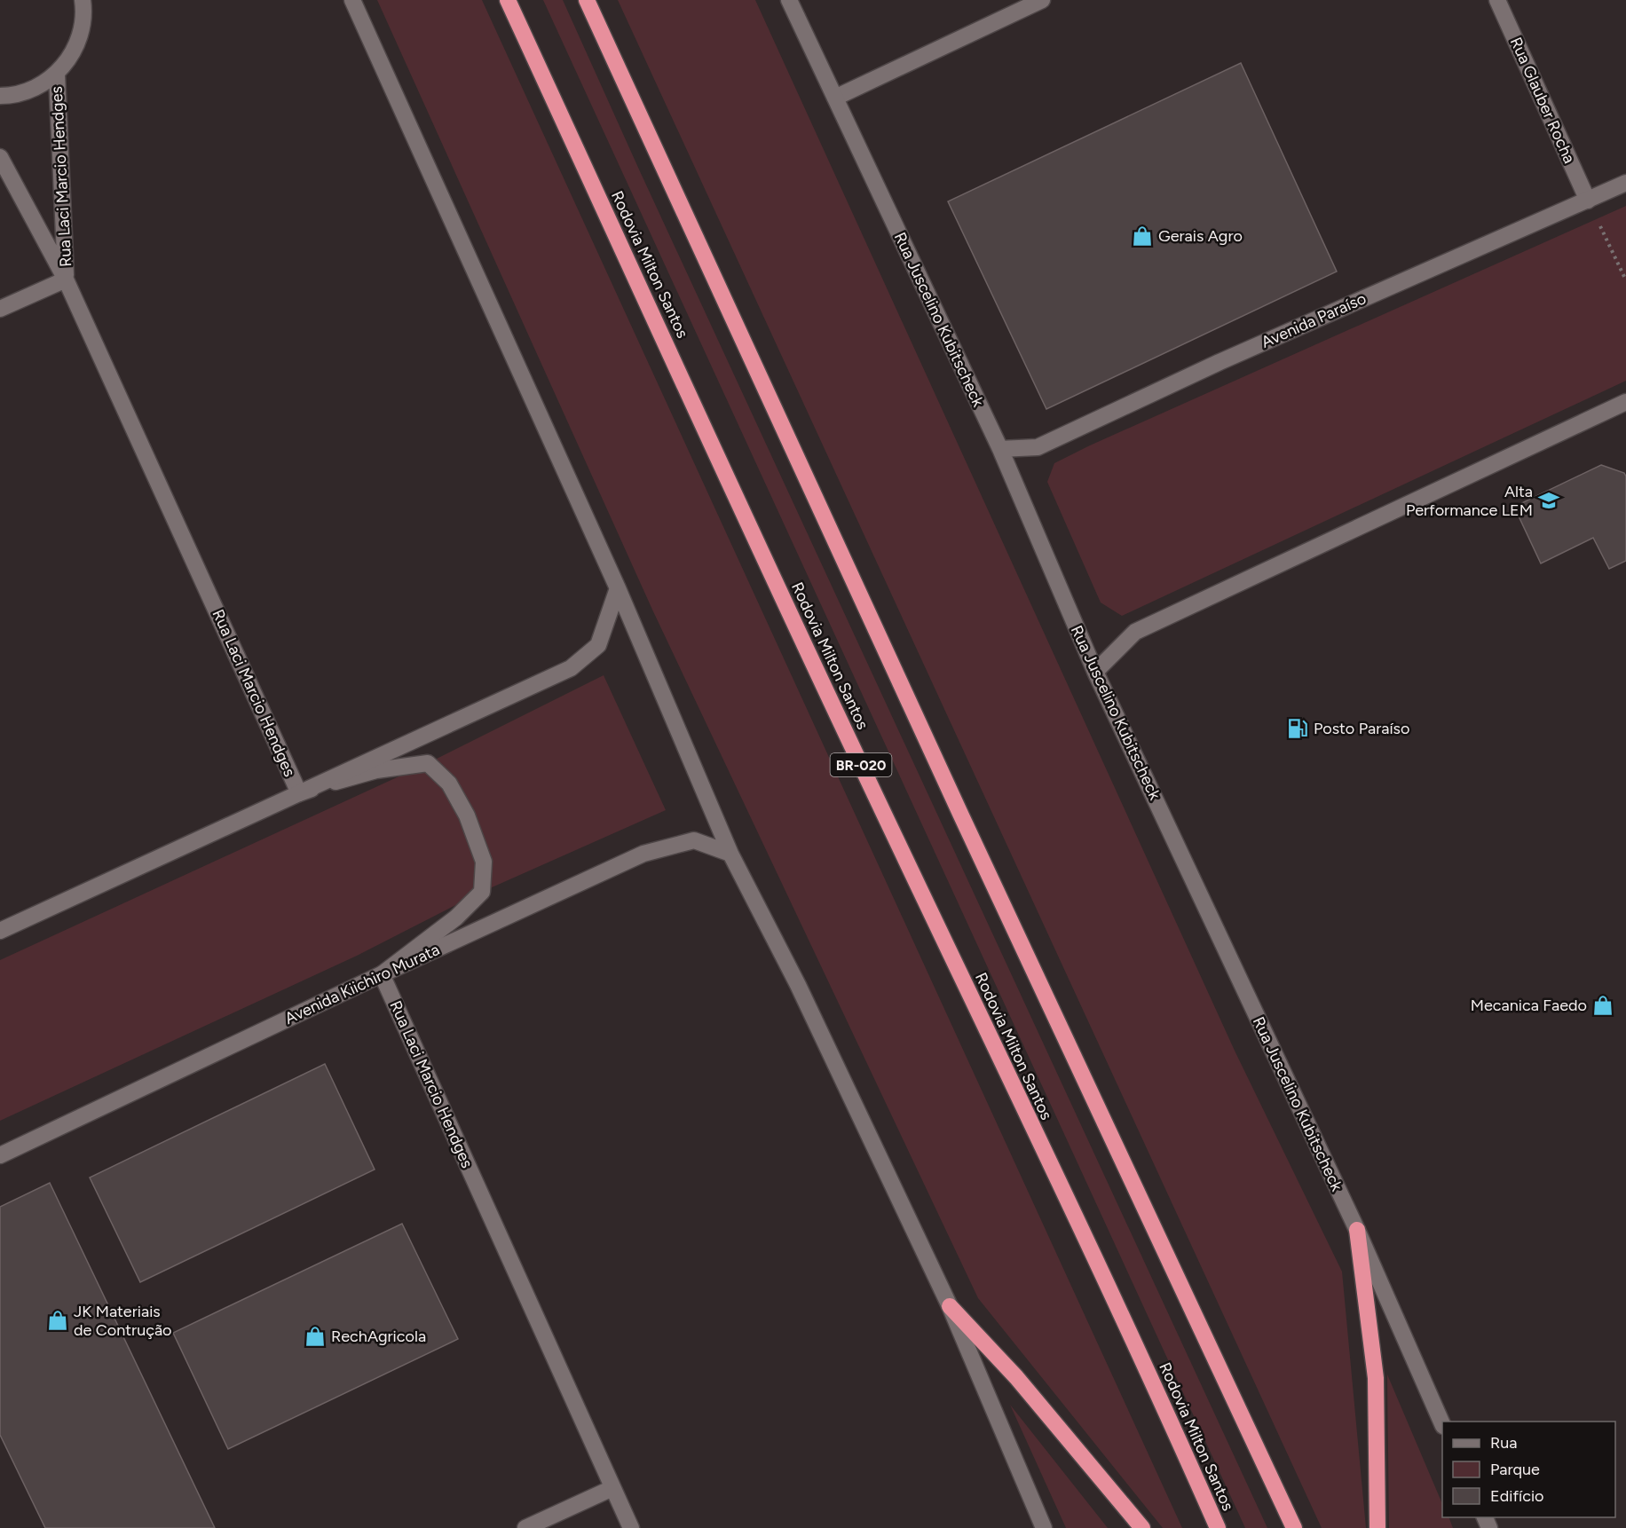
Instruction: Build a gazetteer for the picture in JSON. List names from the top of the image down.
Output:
{
  "streets": {
    "highway": ["Rodovia Milton Santos", "BR-020"],
    "main road": [
      "Rua Glauber Rocha",
      "Rua Laci Marcio Hendges",
      "Rua Juscelino Kubitscheck",
      "Avenida Paraíso",
      "Avenida Kiichiro Murata"
    ]
  },
  "crossings": [
    ["Rua Glauber Rocha", "Avenida Paraíso"],
    ["Rua Laci Marcio Hendges", "Avenida Kiichiro Murata"],
    ["Rua Juscelino Kubitscheck", "Avenida Paraíso"]
  ],
  "places": {
    "shop": [
      "Gerais Agro",
      "Mecanica Faedo",
      "JK Materiais de Contrução",
      "RechAgricola"
    ],
    "school or university": ["Alta Performance LEM"],
    "fuel station": ["Posto Paraíso"]
  },
  "legend": ["Rua", "Parque", "Edifício"]
}
